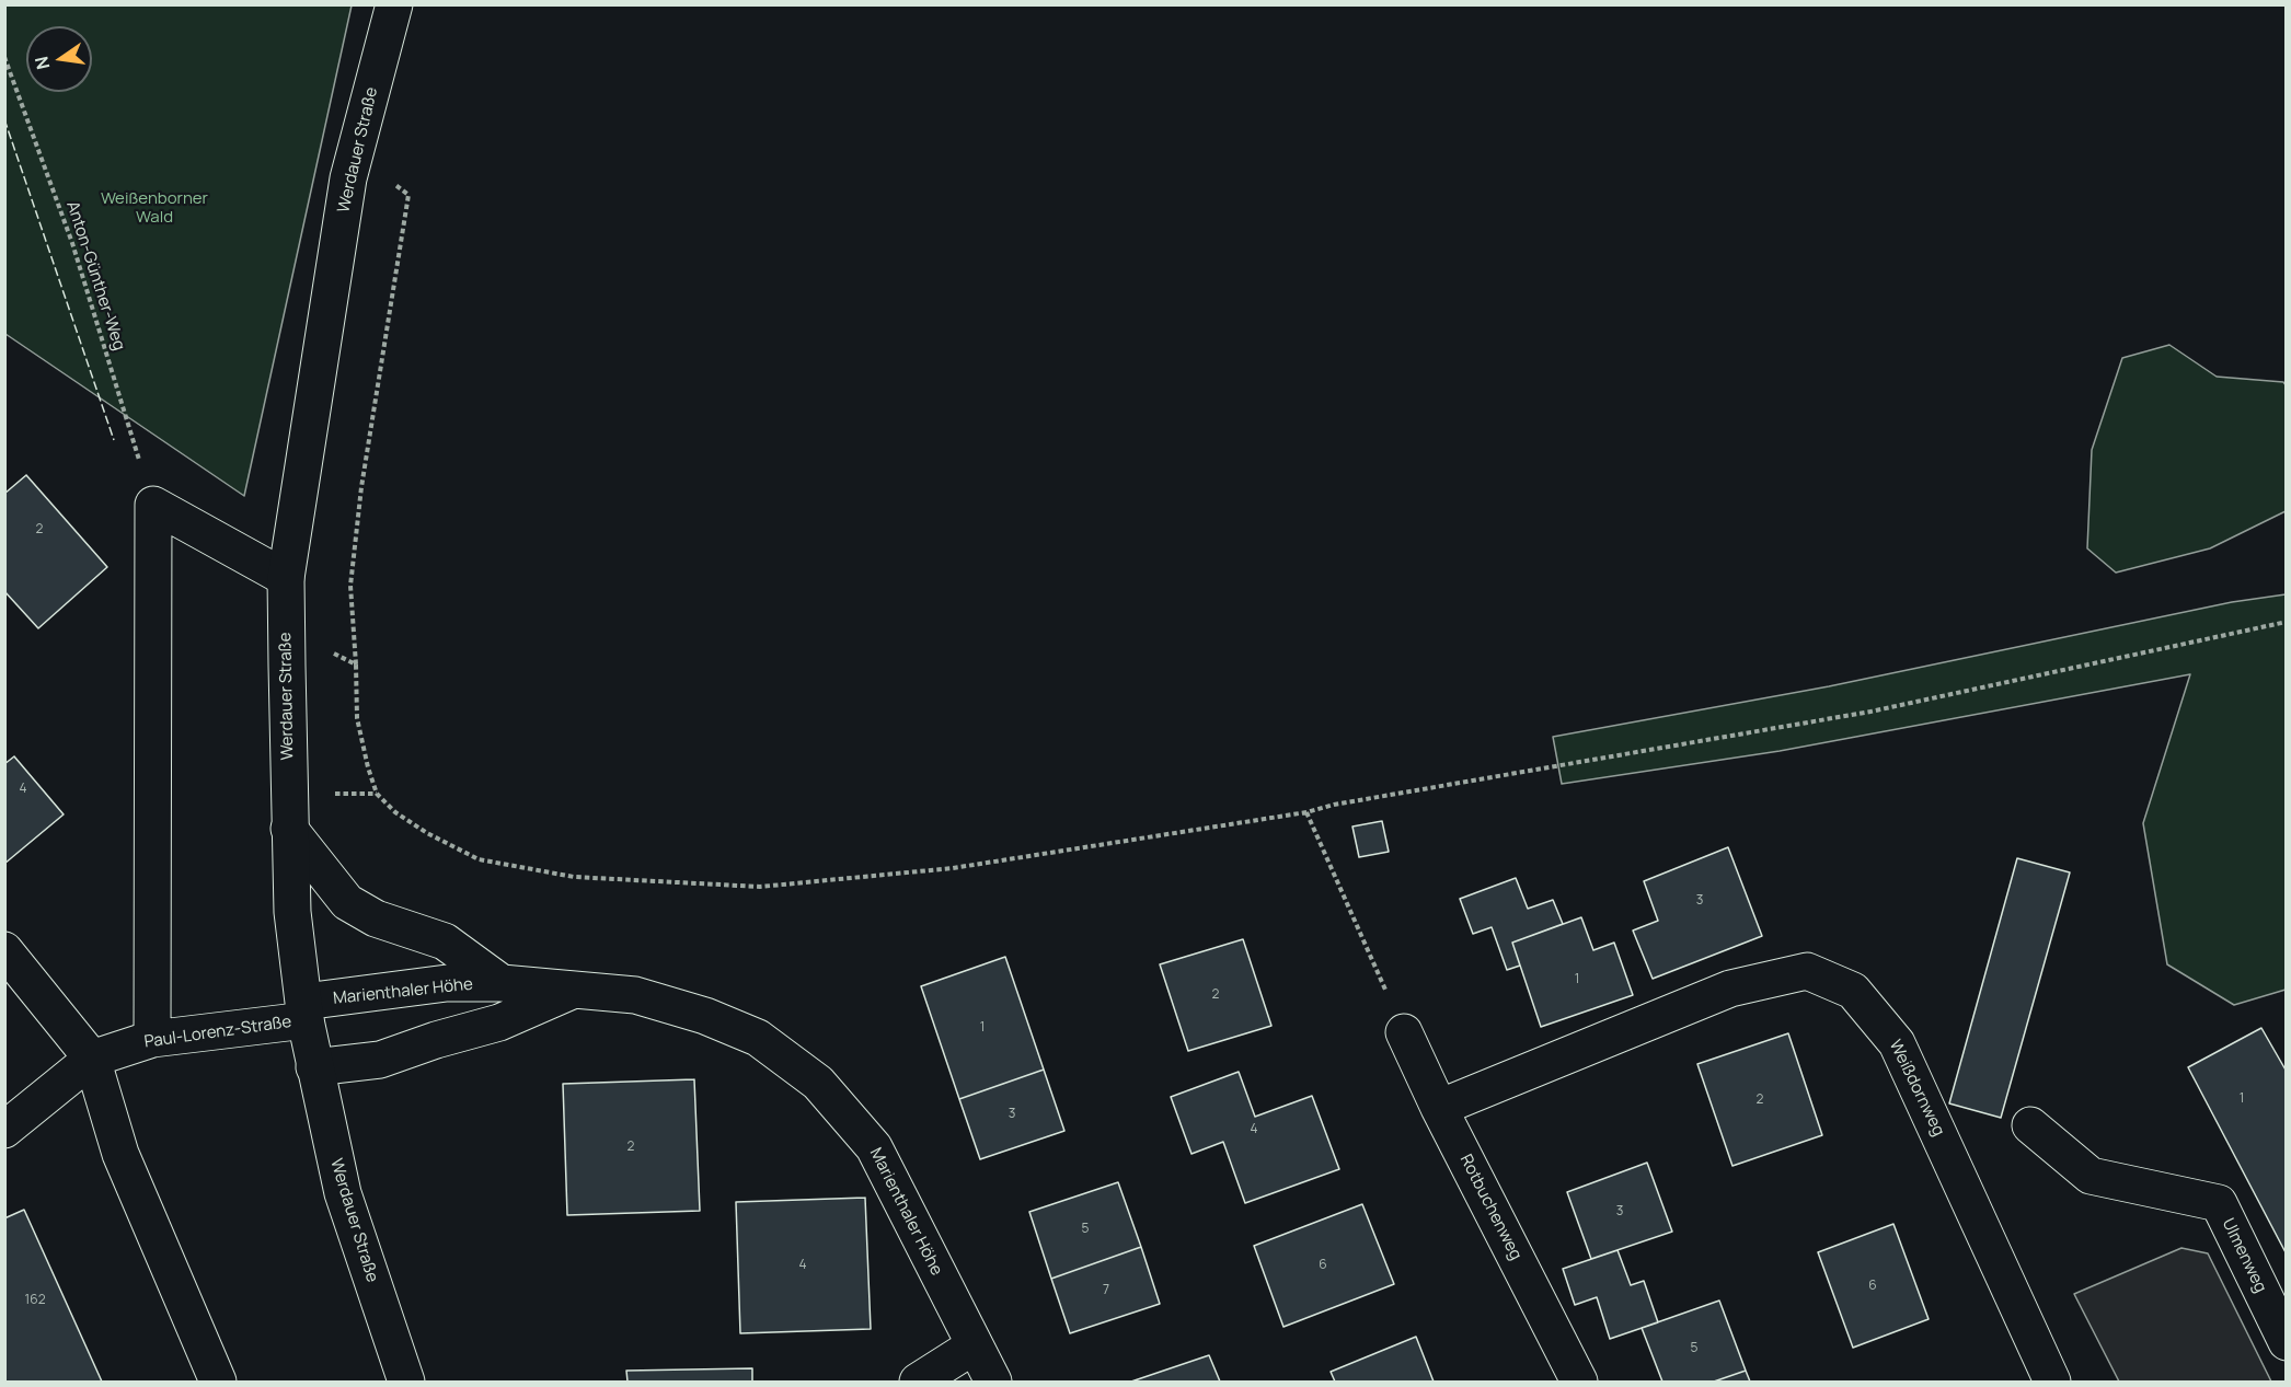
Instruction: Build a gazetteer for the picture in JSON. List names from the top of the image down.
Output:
{
  "streets": {
    "street": [
      "Werdauer Straße",
      "Marienthaler Höhe",
      "Paul-Lorenz-Straße",
      "Weißdornweg",
      "Rotbuchenweg",
      "Ulmenweg"
    ],
    "path": ["Anton-Günther-Weg"]
  },
  "crossings": [
    ["Werdauer Straße", "Marienthaler Höhe"],
    ["Werdauer Straße", "Paul-Lorenz-Straße"],
    ["Marienthaler Höhe", "Paul-Lorenz-Straße"],
    ["Weißdornweg", "Rotbuchenweg"]
  ],
  "parks": ["Weißenborner Wald"],
  "house_numbers": [
    "2",
    "4",
    "3",
    "1",
    "2",
    "1",
    "1",
    "2",
    "3",
    "4",
    "2",
    "3",
    "5",
    "4",
    "6",
    "6",
    "7",
    "162",
    "5"
  ],
  "north": "left"
}
